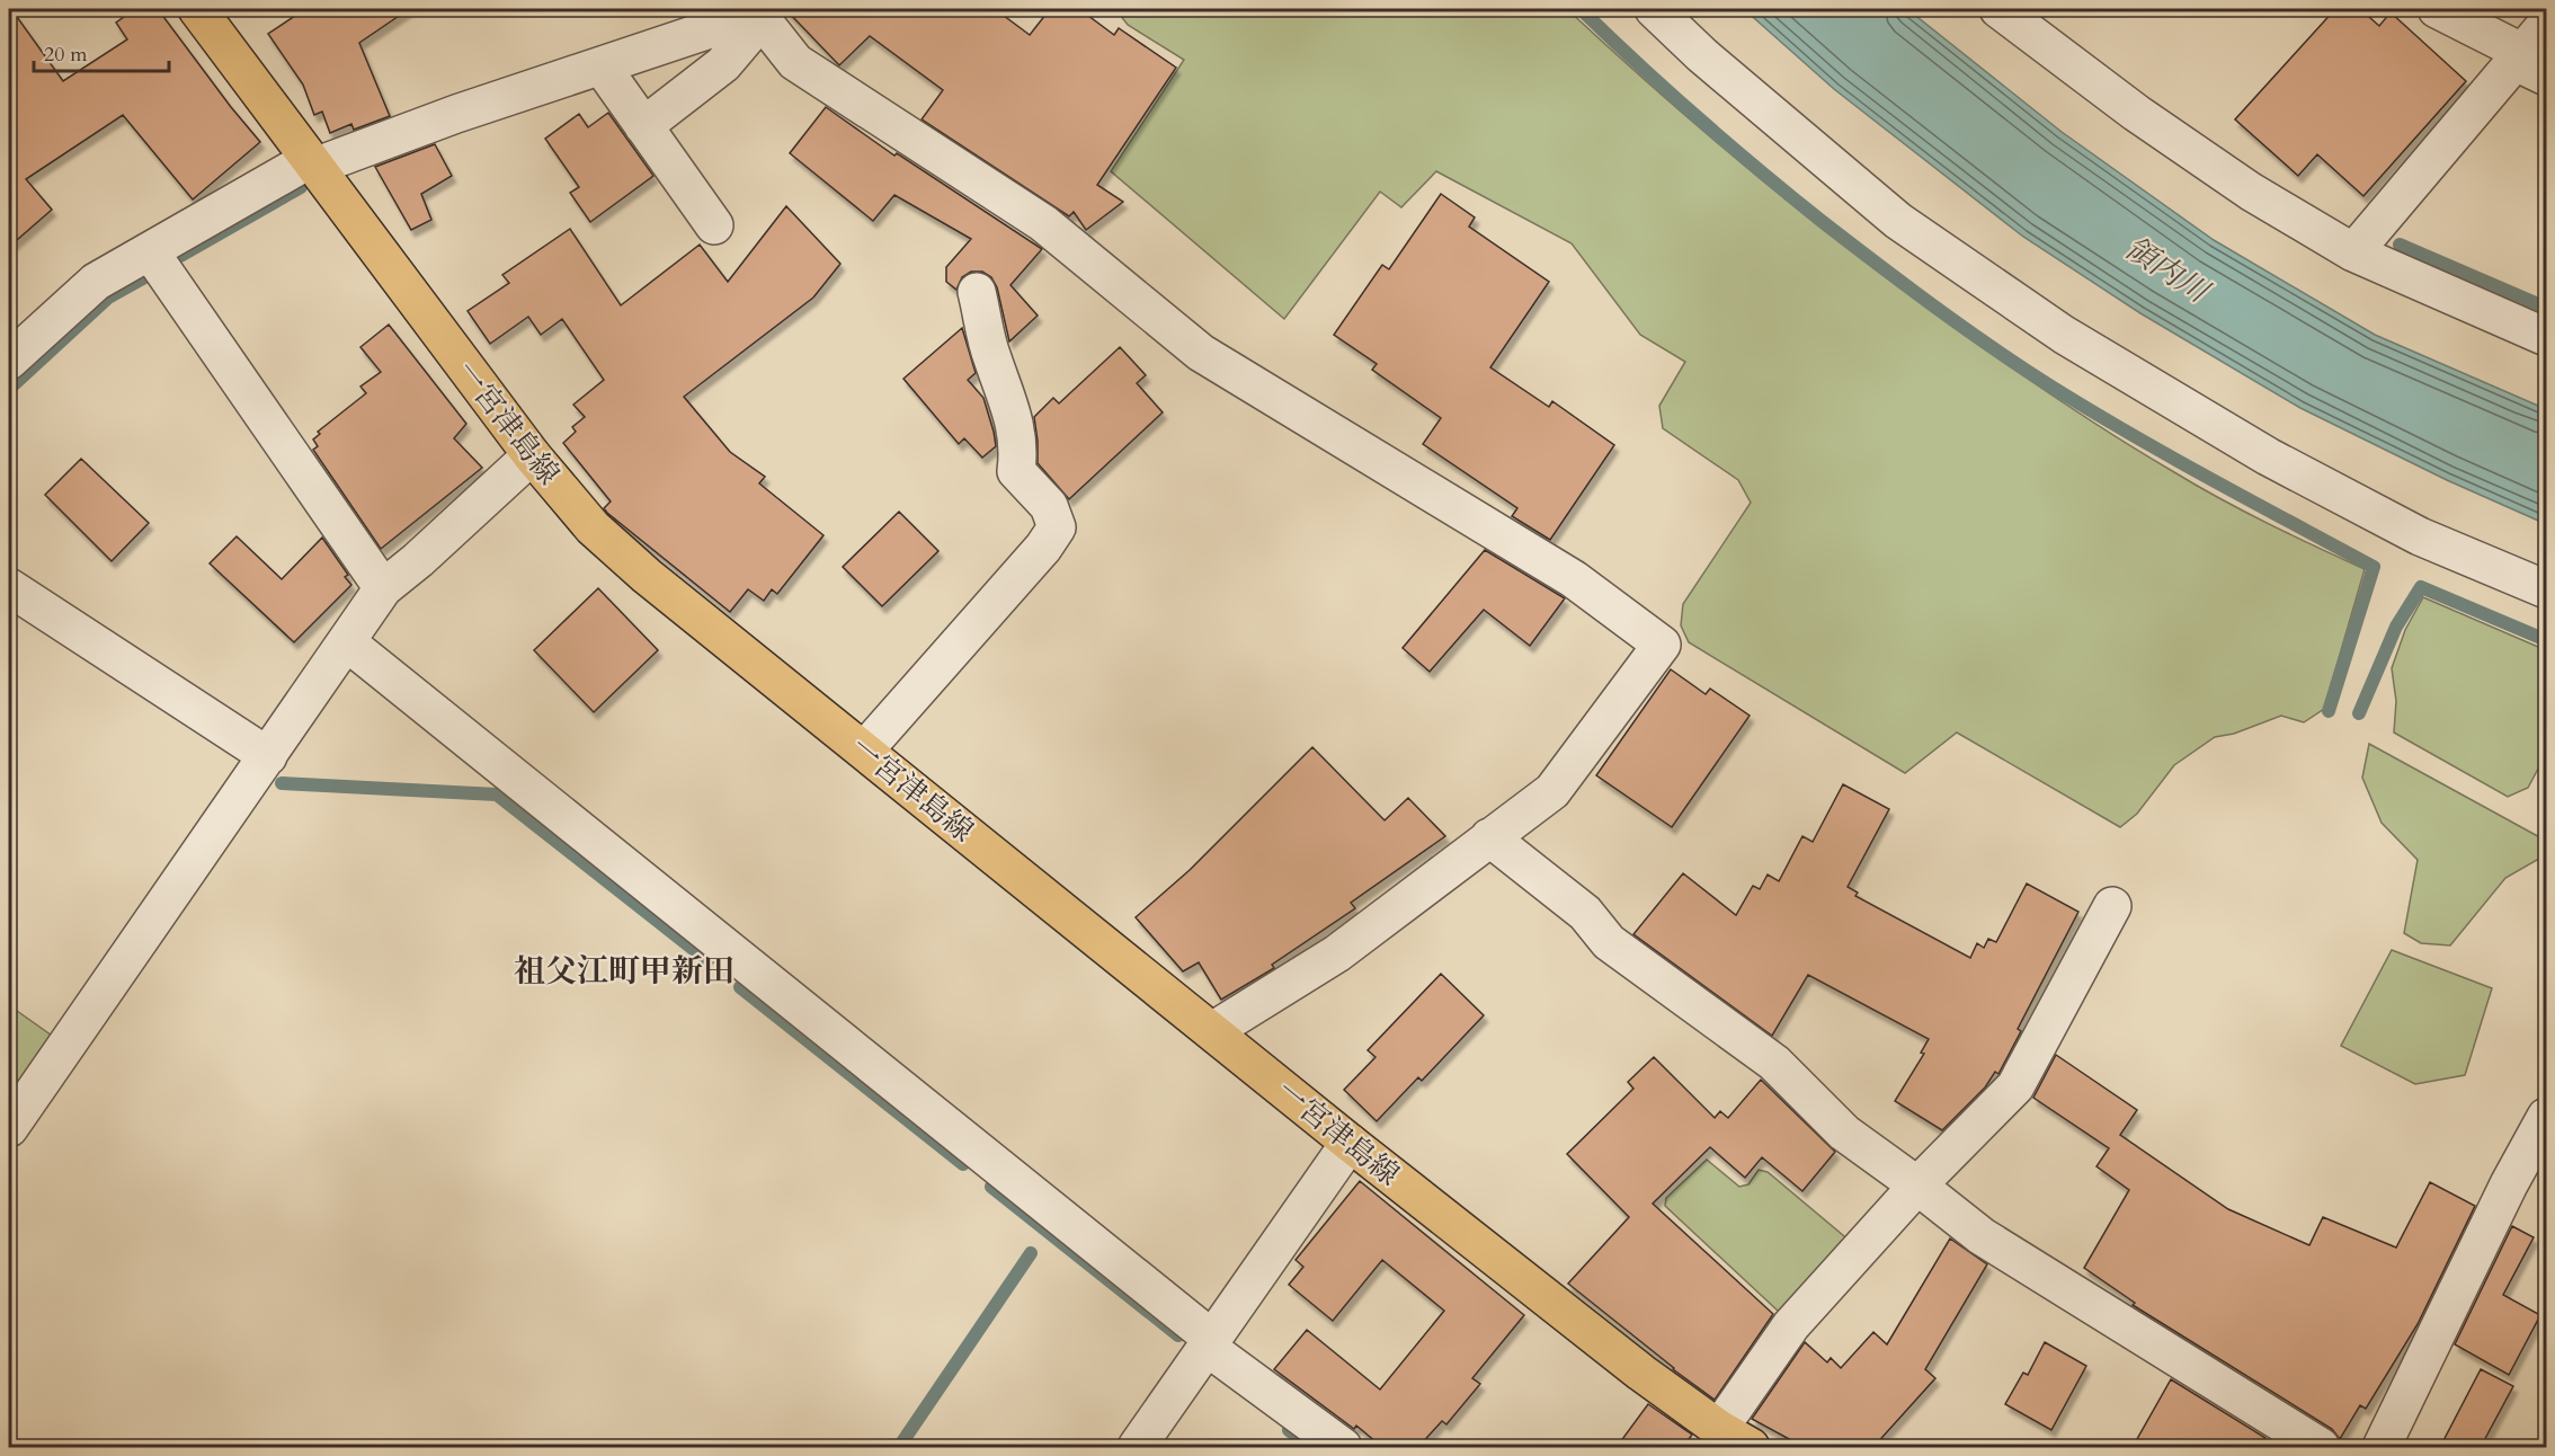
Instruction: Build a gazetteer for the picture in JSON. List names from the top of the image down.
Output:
{
  "streets": {
    "main road": ["一宮津島線"]
  },
  "districts": ["祖父江町甲新田"],
  "water": ["領内川"],
  "scale_bar": "20 m"
}
